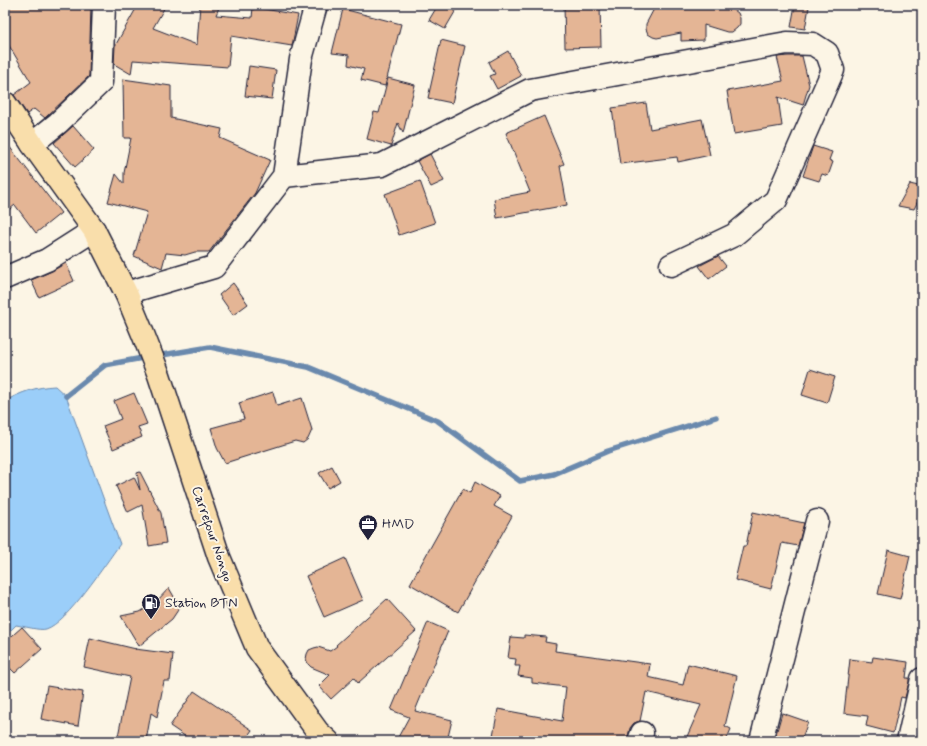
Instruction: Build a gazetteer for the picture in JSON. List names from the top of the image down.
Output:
{
  "streets": {
    "main road": ["Carrefour Nongo"]
  },
  "places": {
    "office": ["HMD"],
    "fuel station": ["Station BTN"]
  }
}
